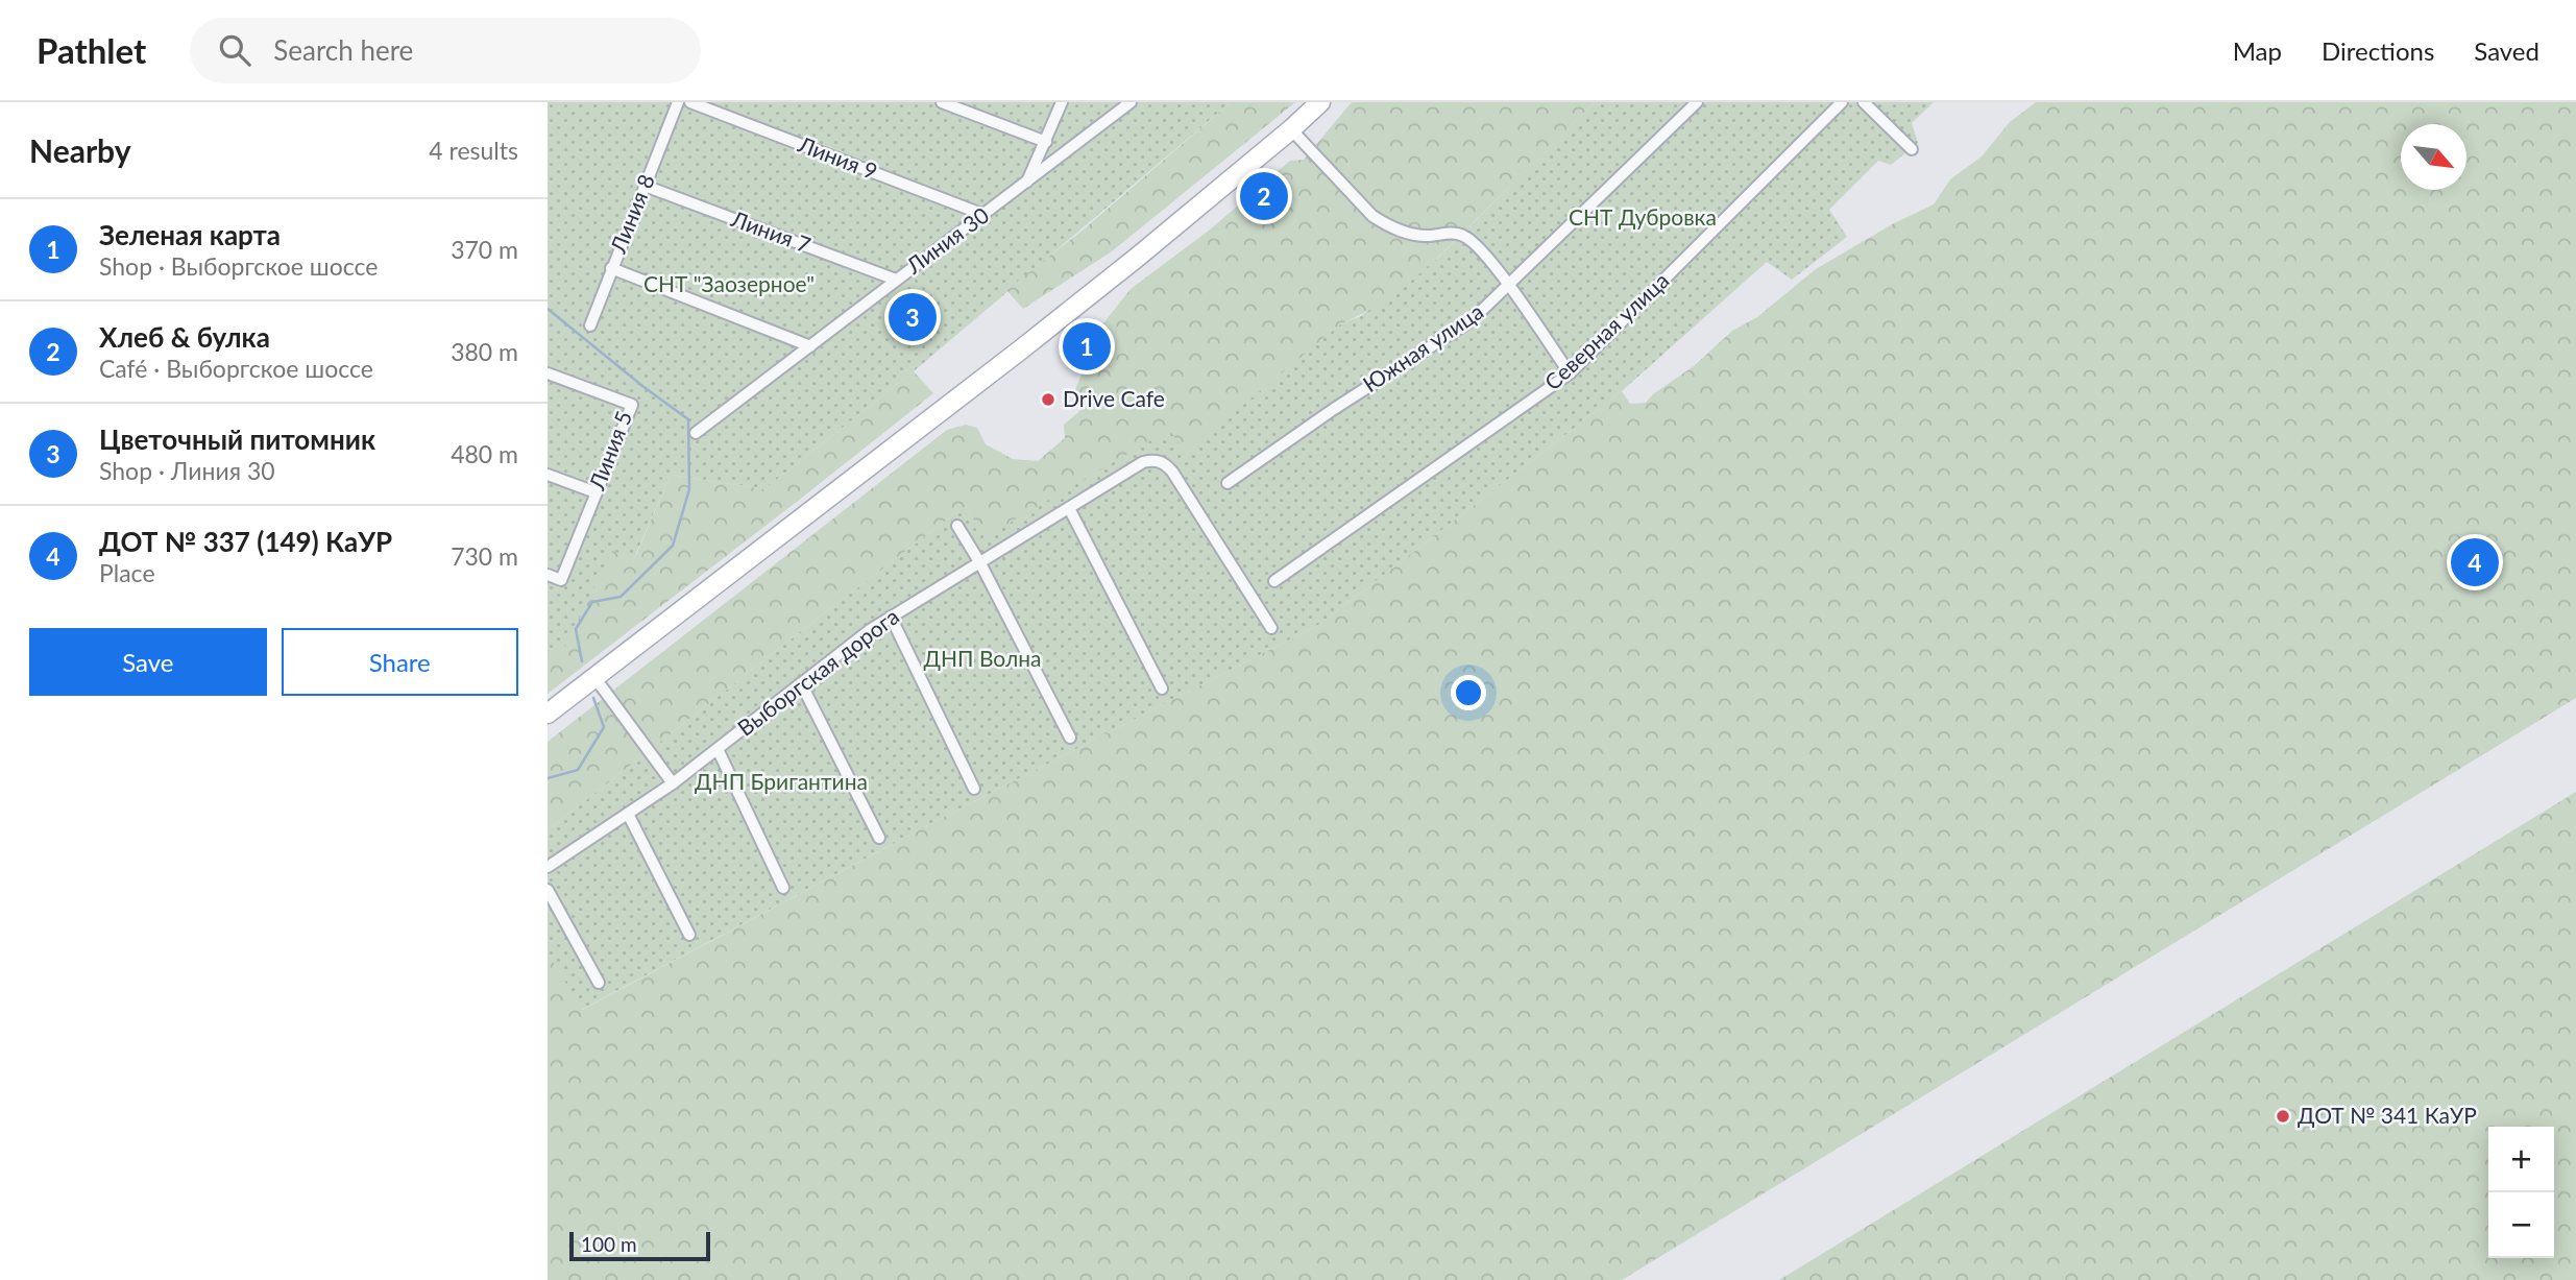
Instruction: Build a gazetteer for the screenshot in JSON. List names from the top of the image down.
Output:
{
  "streets": {
    "street": [
      "Линия 9",
      "Линия 8",
      "Линия 7",
      "Линия 30",
      "Северная улица",
      "Южная улица",
      "Линия 5",
      "Выборгская дорога"
    ]
  },
  "crossings": [
    ["Линия 9", "Линия 30"],
    ["Линия 8", "Линия 7"],
    ["Линия 7", "Линия 30"]
  ],
  "parks": [
    "СНТ Дубровка",
    "СНТ \"Заозерное\"",
    "ДНП Волна",
    "ДНП Бригантина"
  ],
  "places": ["Drive Cafe", "ДОТ № 341 КаУР"],
  "scale_bar": "100 m",
  "north": "bottom right",
  "page": {
    "header": "Pathlet",
    "search": "Search here",
    "nav": ["Map", "Directions", "Saved"],
    "heading": ["Nearby", "4 results"],
    "pins": [
      "2",
      "3",
      "1",
      "4"
    ],
    "list": [
      {
        "mark": "1",
        "name": "Зеленая карта",
        "note": "Shop · Выборгское шоссе",
        "value": "370 m"
      },
      {
        "mark": "2",
        "name": "Хлеб & булка",
        "note": "Café · Выборгское шоссе",
        "value": "380 m"
      },
      {
        "mark": "3",
        "name": "Цветочный питомник",
        "note": "Shop · Линия 30",
        "value": "480 m"
      },
      {
        "mark": "4",
        "name": "ДОТ № 337 (149) КаУР",
        "note": "Place",
        "value": "730 m"
      }
    ],
    "buttons": ["Save", "Share"],
    "map_buttons": ["+", "−"],
    "scale": "100 m"
  }
}
